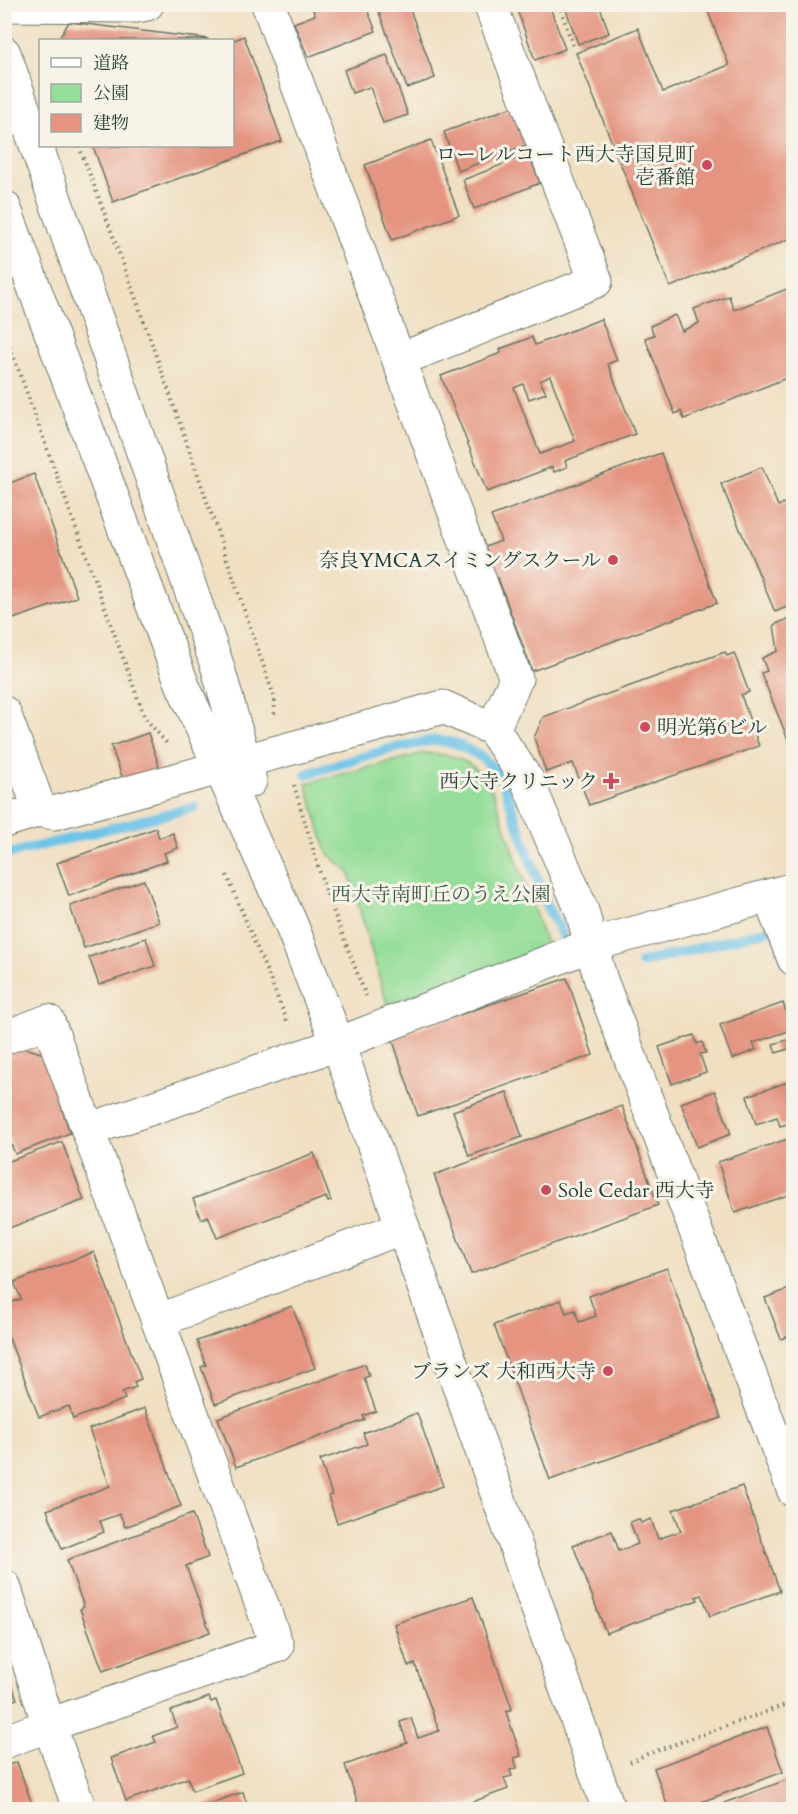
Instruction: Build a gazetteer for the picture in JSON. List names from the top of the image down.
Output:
{
  "parks": ["西大寺南町丘のうえ公園"],
  "places": {
    "other": [
      "ローレルコート西大寺国見町 壱番館",
      "奈良YMCAスイミングスクール",
      "明光第6ビル",
      "Sole Cedar 西大寺",
      "ブランズ 大和西大寺"
    ],
    "health": ["西大寺クリニック"]
  },
  "legend": ["道路", "公園", "建物"]
}
